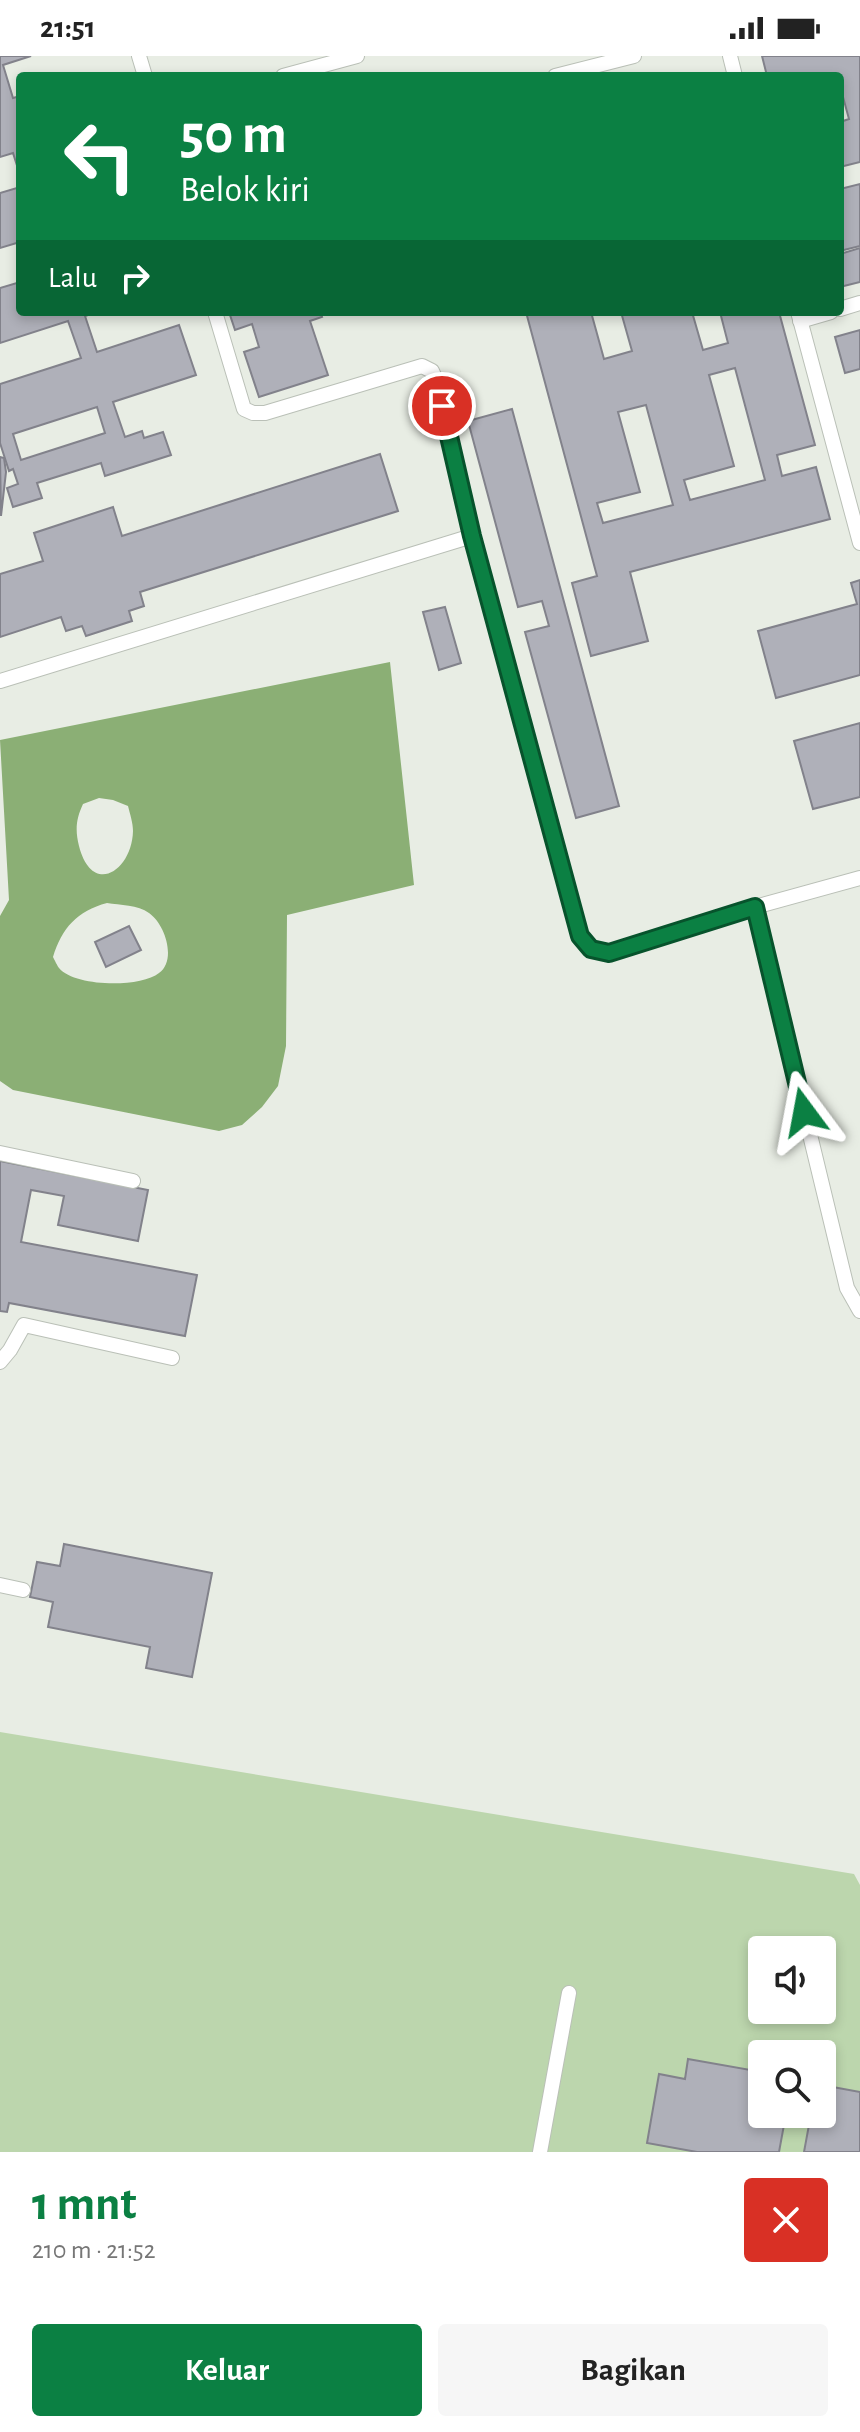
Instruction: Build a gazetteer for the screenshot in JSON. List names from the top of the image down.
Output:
{
  "page": {
    "status": "21:51",
    "turn": ["50 m", "Belok kiri"],
    "then": "Lalu",
    "heading": ["1 mnt", "210 m · 21:52"],
    "buttons": ["Keluar", "Bagikan"]
  }
}
